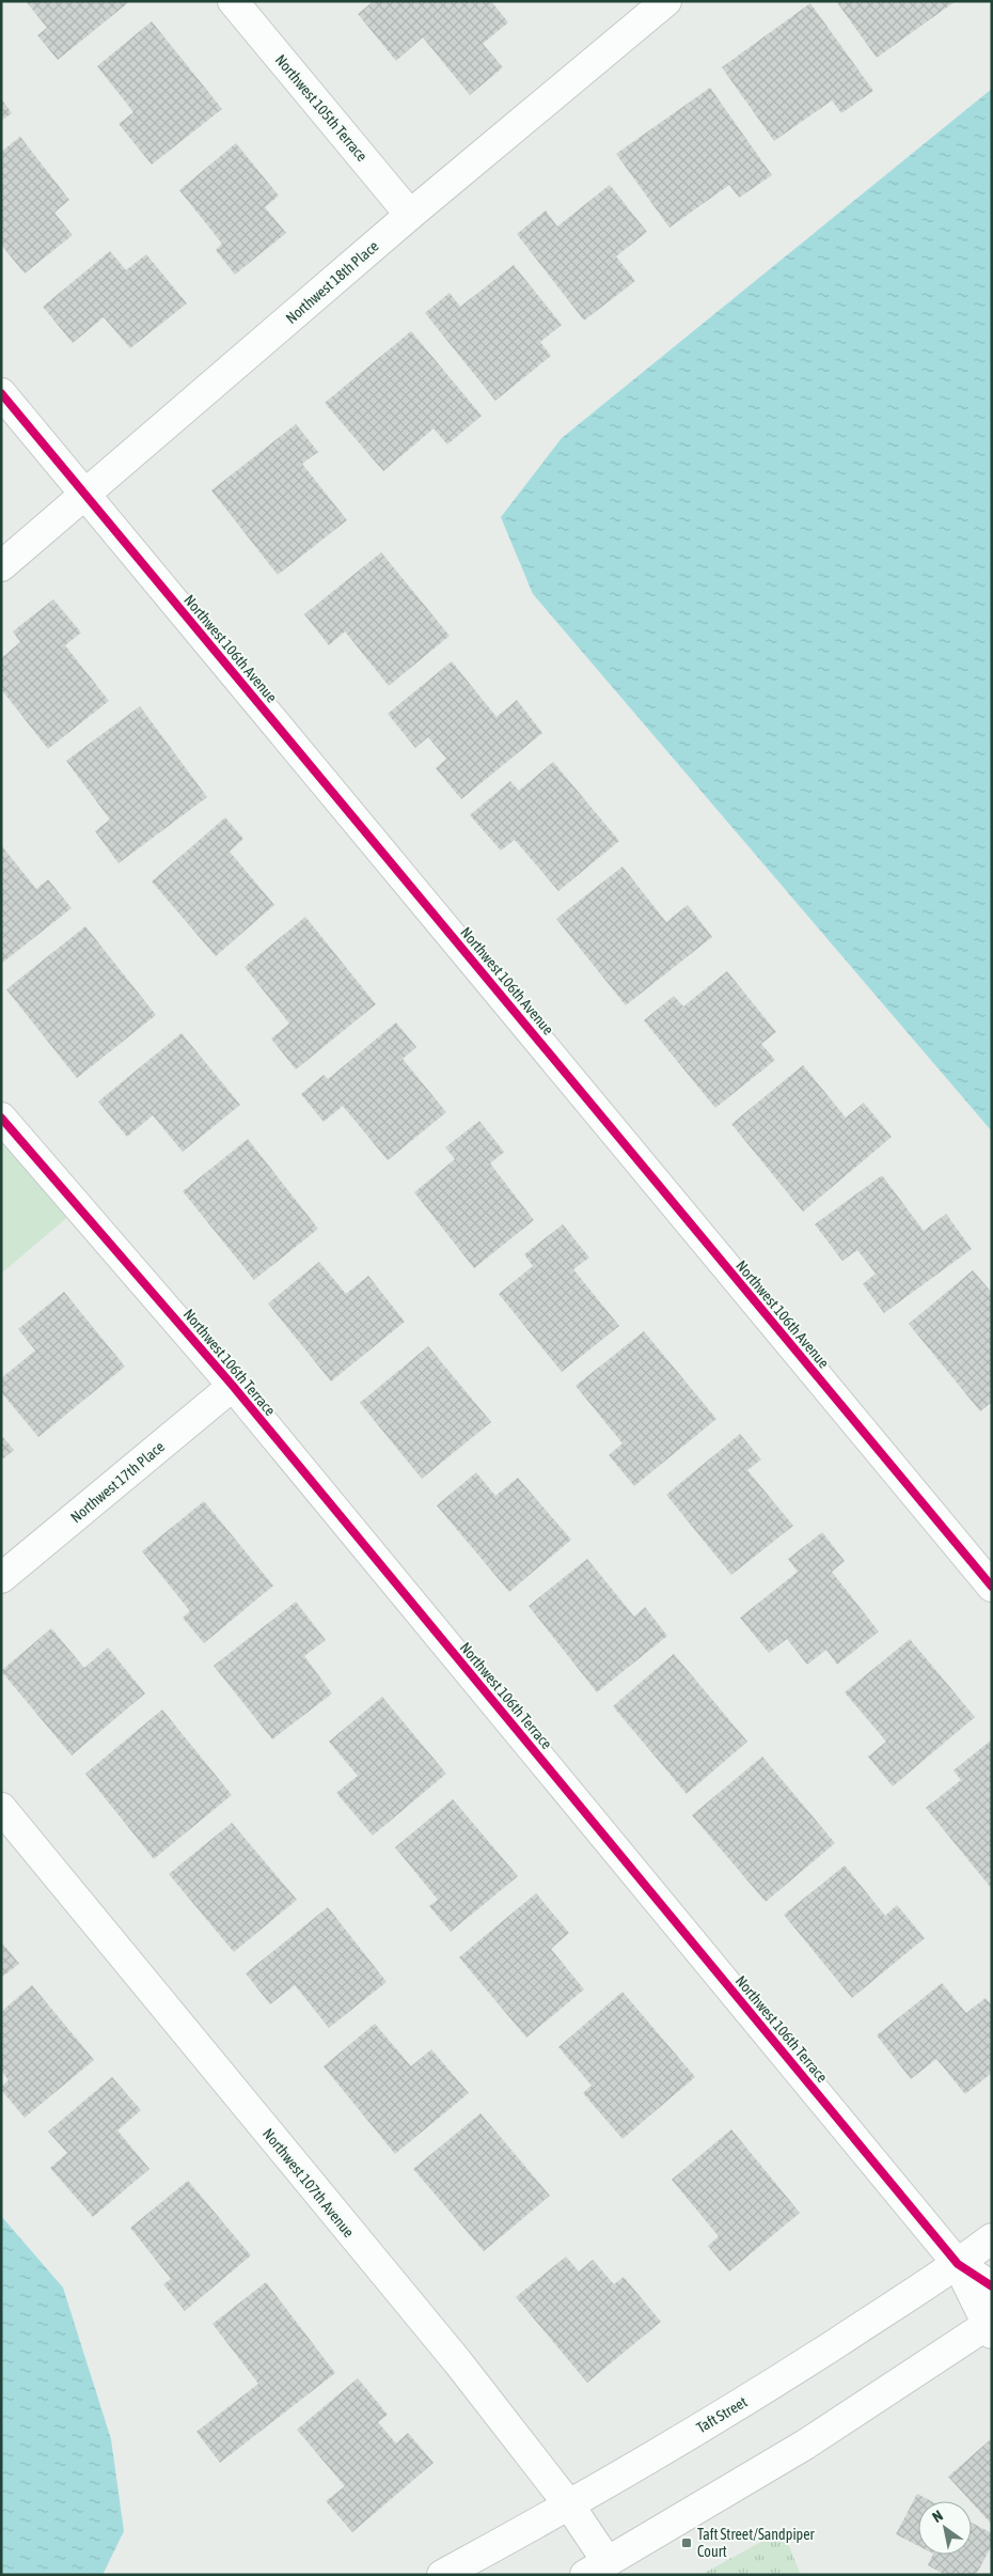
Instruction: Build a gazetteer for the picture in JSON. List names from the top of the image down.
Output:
{
  "streets": {
    "street": [
      "Northwest 105th Terrace",
      "Northwest 18th Place",
      "Northwest 106th Avenue",
      "Northwest 106th Terrace",
      "Northwest 17th Place",
      "Northwest 107th Avenue",
      "Taft Street"
    ]
  },
  "crossings": [
    ["Northwest 105th Terrace", "Northwest 18th Place"],
    ["Northwest 18th Place", "Northwest 106th Avenue"],
    ["Northwest 106th Terrace", "Northwest 17th Place"],
    ["Northwest 106th Terrace", "Taft Street"],
    ["Northwest 107th Avenue", "Taft Street"]
  ],
  "places": {
    "transit": ["Taft Street/Sandpiper Court"]
  },
  "north": "top left"
}
